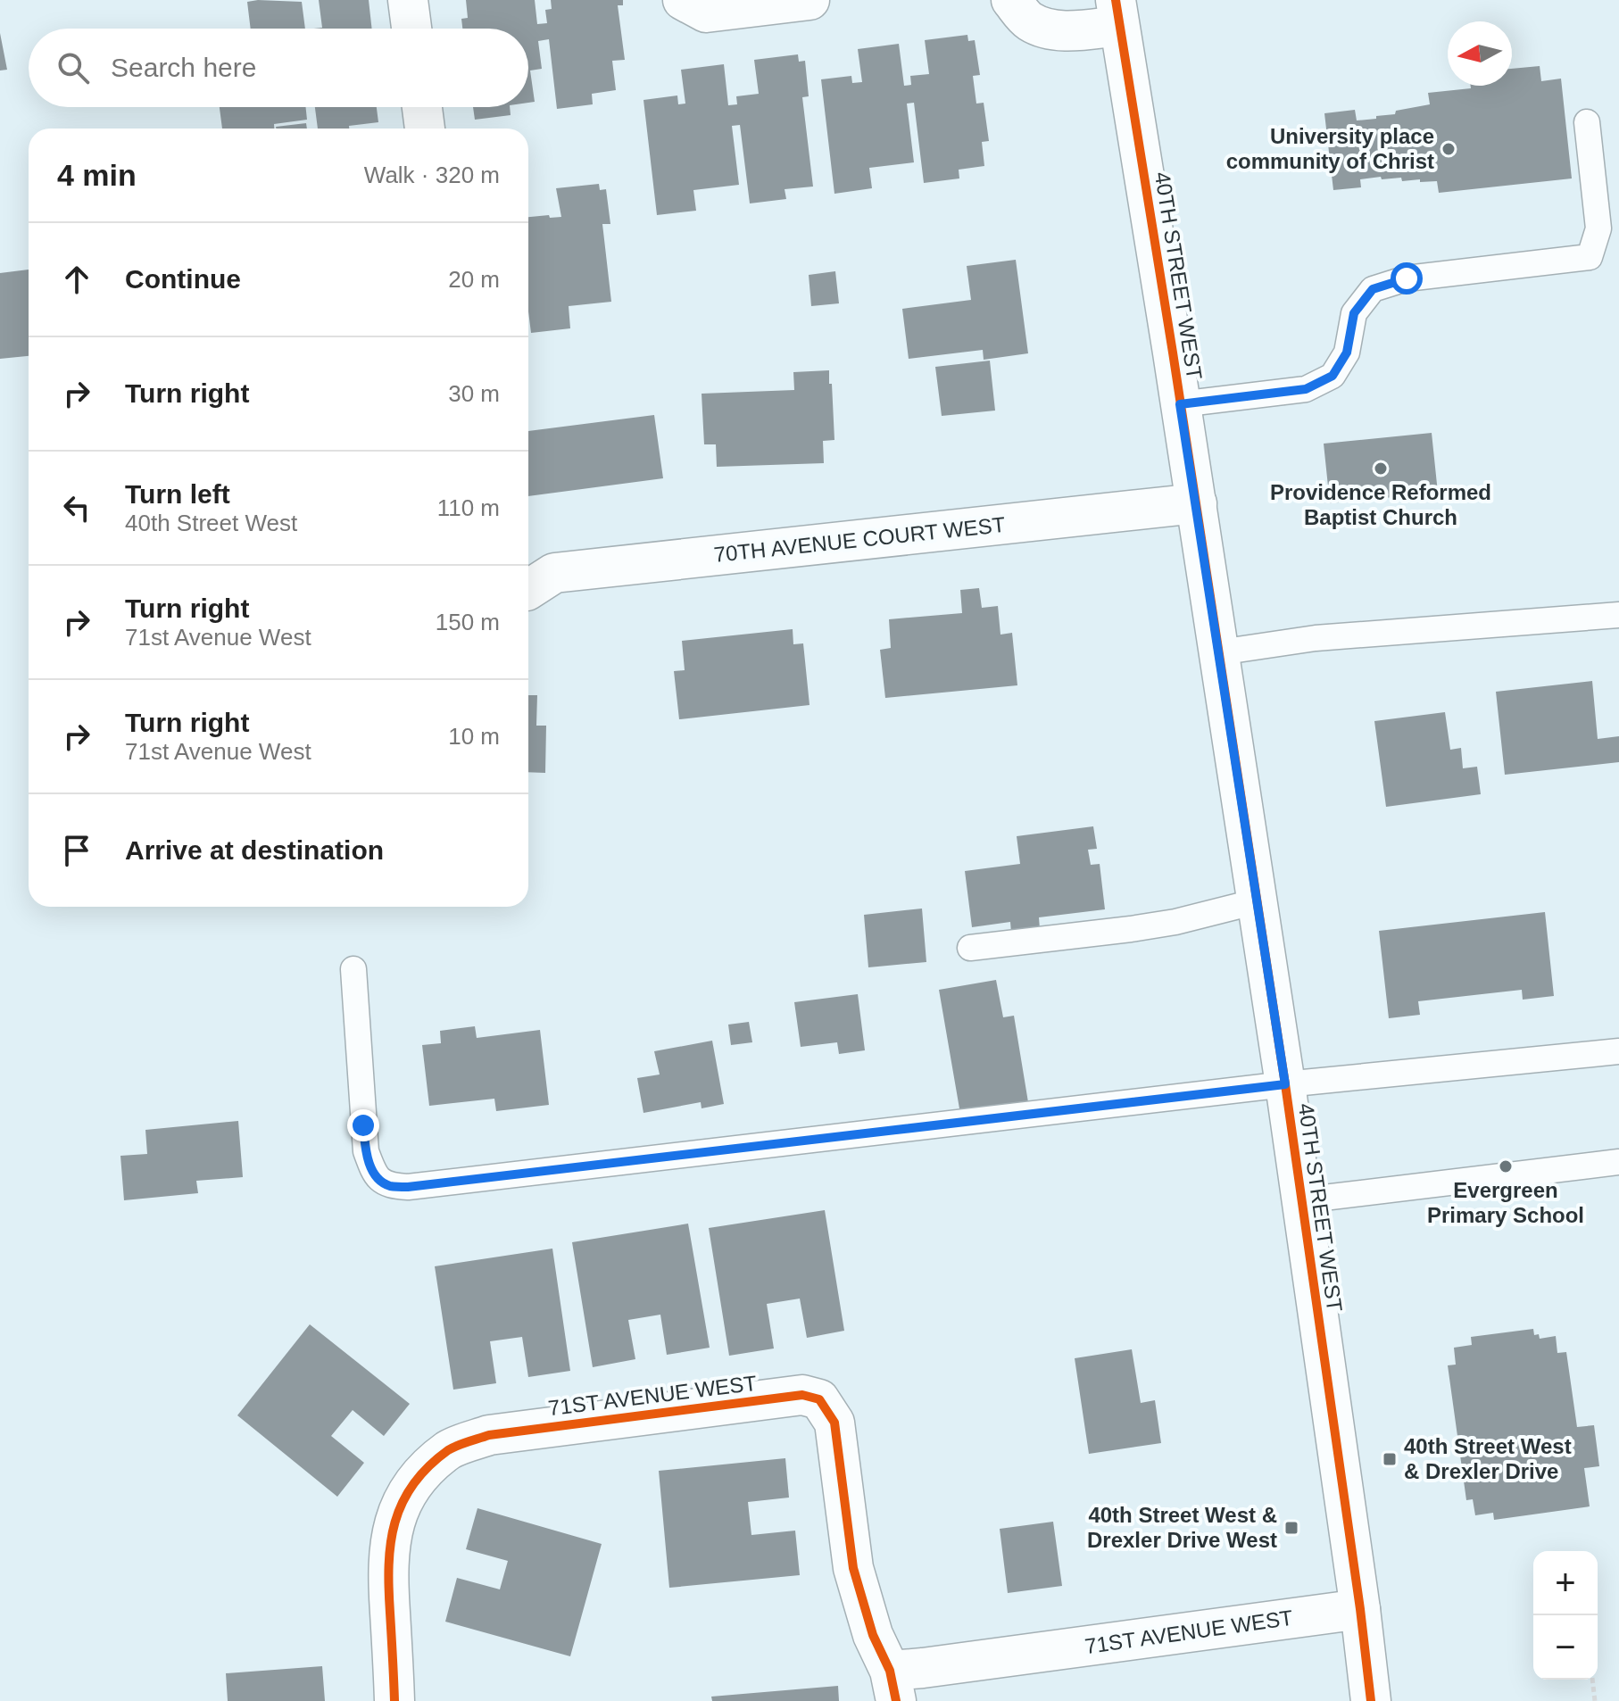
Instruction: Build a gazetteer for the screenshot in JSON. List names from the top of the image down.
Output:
{
  "streets": {
    "street": ["40TH STREET WEST", "70TH AVENUE COURT WEST", "71ST AVENUE WEST"]
  },
  "crossings": [
    ["40TH STREET WEST", "70TH AVENUE COURT WEST"],
    ["40TH STREET WEST", "71ST AVENUE WEST"]
  ],
  "places": {
    "other": ["University place community of Christ", "Providence Reformed Baptist Church", "Evergreen Primary School"],
    "transit": ["40th Street West & Drexler Drive", "40th Street West & Drexler Drive West"]
  },
  "north": "left",
  "page": {
    "search": "Search here",
    "heading": ["4 min", "Walk · 320 m"],
    "list": [
      ["Continue", "20 m"],
      ["Turn right", "30 m"],
      ["Turn left", "40th Street West", "110 m"],
      ["Turn right", "71st Avenue West", "150 m"],
      ["Turn right", "71st Avenue West", "10 m"],
      "Arrive at destination"
    ],
    "map_buttons": ["+", "−"]
  }
}
